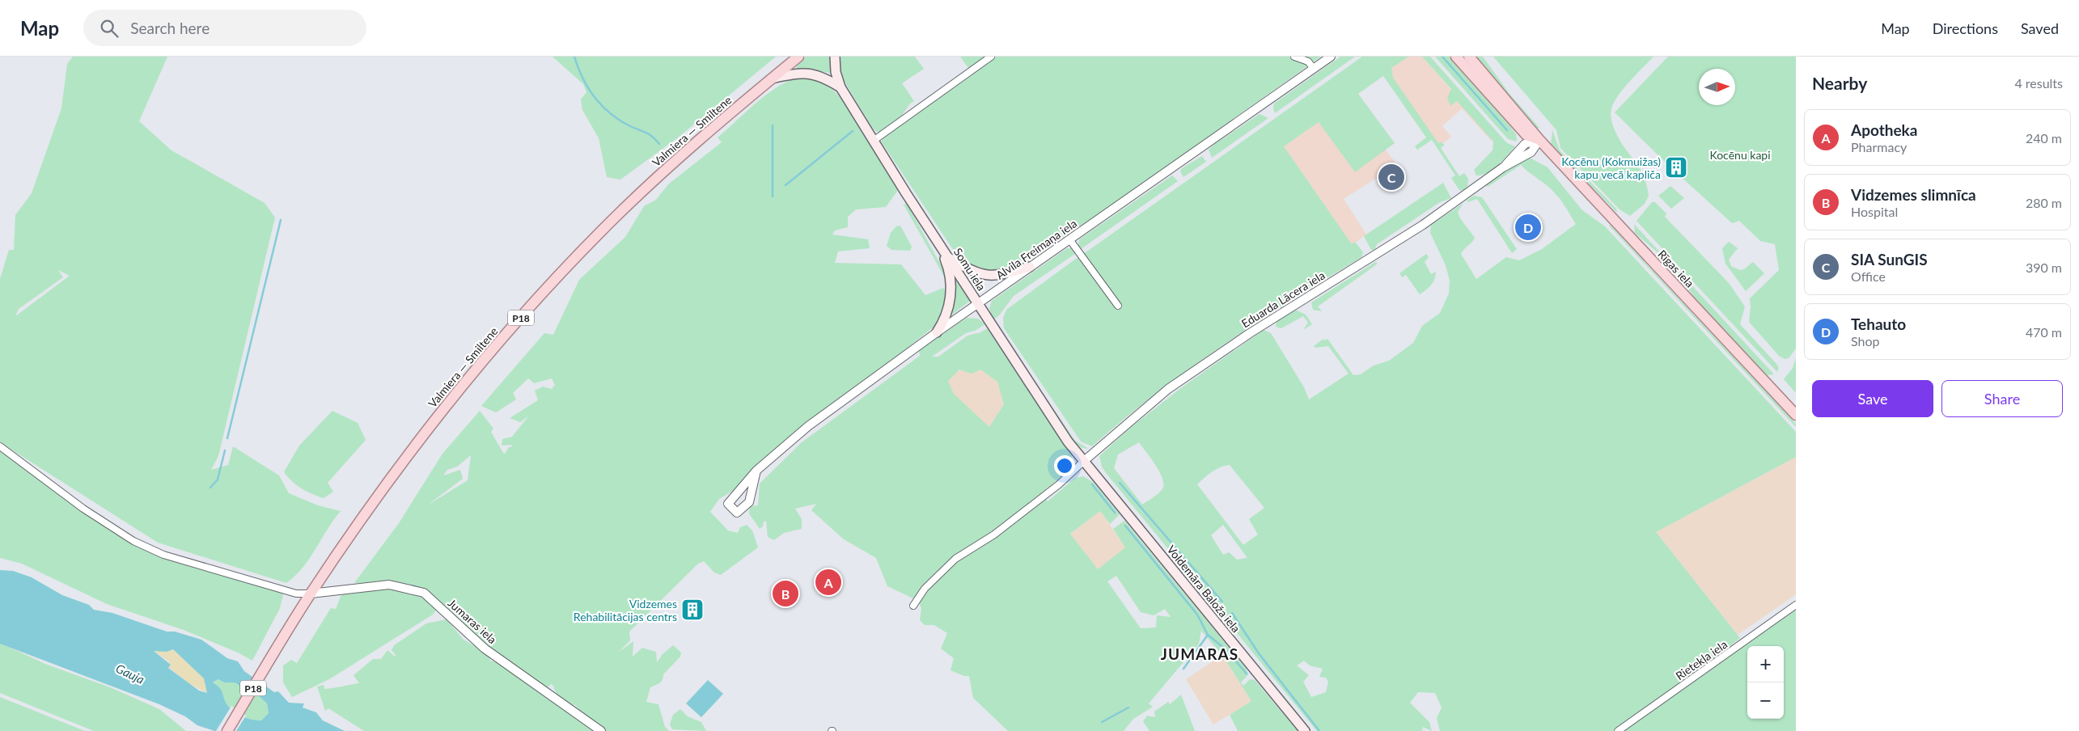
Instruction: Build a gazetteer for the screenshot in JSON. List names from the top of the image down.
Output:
{
  "streets": {
    "main road": [
      "Valmiera — Smiltene",
      "Rīgas iela",
      "Somu iela",
      "P18",
      "Voldemāra Baloža iela"
    ],
    "street": [
      "Alvila Freimaņa iela",
      "Eduarda Lācera iela",
      "Jumaras iela",
      "Rietekļa iela"
    ]
  },
  "crossings": [
    ["Valmiera — Smiltene", "Jumaras iela"],
    ["Alvila Freimaņa iela", "Somu iela"],
    ["Rīgas iela", "Eduarda Lācera iela"],
    ["Somu iela", "Eduarda Lācera iela"],
    ["Somu iela", "Voldemāra Baloža iela"],
    ["Eduarda Lācera iela", "Voldemāra Baloža iela"]
  ],
  "districts": ["JUMARAS"],
  "water": ["Gauja"],
  "parks": ["Kocēnu kapi"],
  "places": {
    "building": ["Kocēnu (Kokmuižas) kapu vecā kapliča", "Vidzemes Rehabilitācijas centrs"]
  },
  "north": "right",
  "page": {
    "header": "Map",
    "search": "Search here",
    "nav": ["Map", "Directions", "Saved"],
    "heading": ["Nearby", "4 results"],
    "list": [
      {
        "mark": "A",
        "name": "Apotheka",
        "note": "Pharmacy",
        "value": "240 m"
      },
      {
        "mark": "B",
        "name": "Vidzemes slimnīca",
        "note": "Hospital",
        "value": "280 m"
      },
      {
        "mark": "C",
        "name": "SIA SunGIS",
        "note": "Office",
        "value": "390 m"
      },
      {
        "mark": "D",
        "name": "Tehauto",
        "note": "Shop",
        "value": "470 m"
      }
    ],
    "pins": [
      "C",
      "D",
      "A",
      "B"
    ],
    "buttons": ["Save", "Share"],
    "map_buttons": ["+", "−"]
  }
}
